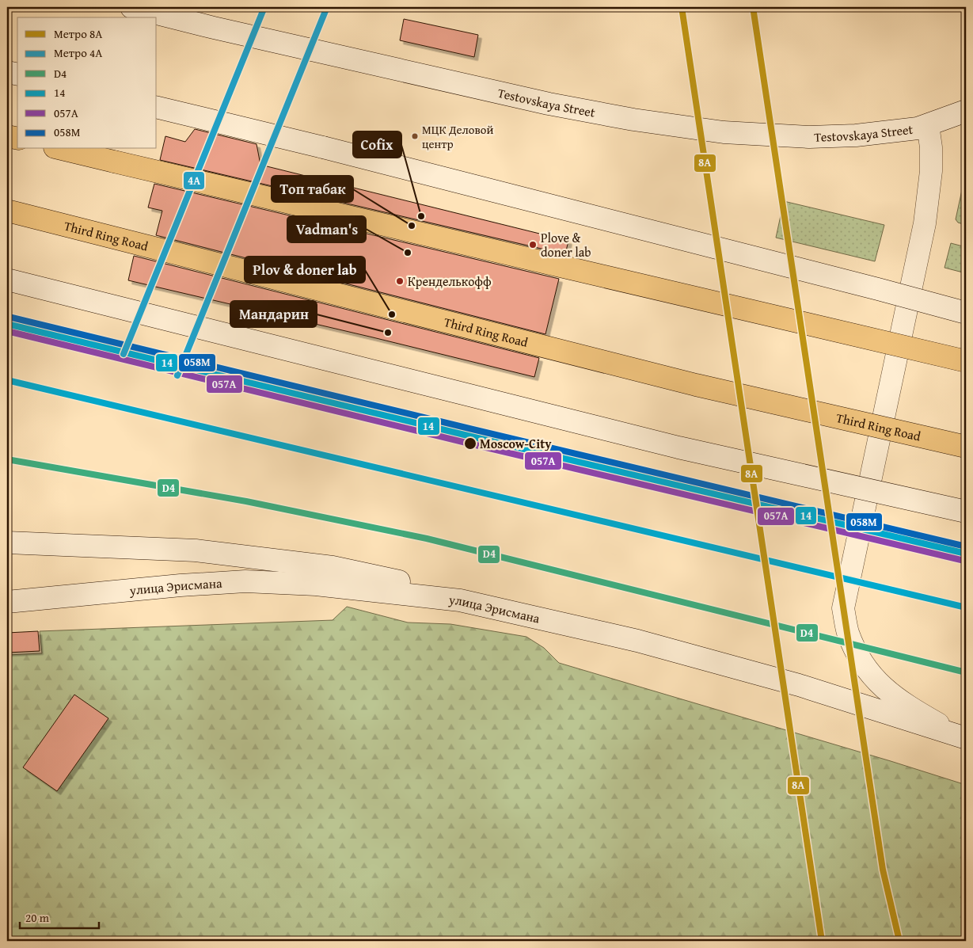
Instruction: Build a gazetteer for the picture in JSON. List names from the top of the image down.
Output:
{
  "streets": {
    "main road": ["Testovskaya Street", "Third Ring Road", "улица Эрисмана"]
  },
  "places": [
    "МЦК Деловой центр",
    "Cofix",
    "Топ табак",
    "Plove & doner lab",
    "Vadman's",
    "Кренделькофф",
    "Plov & doner lab",
    "Мандарин",
    "Moscow-City"
  ],
  "lines": [
    "metro line 8А",
    "metro line 4А",
    "transit line 058М",
    "transit line 14",
    "transit line 057А",
    "transit line D4"
  ],
  "legend": [
    "Метро 8А",
    "Метро 4А",
    "D4",
    "14",
    "057А",
    "058М"
  ],
  "scale_bar": "20 m"
}
